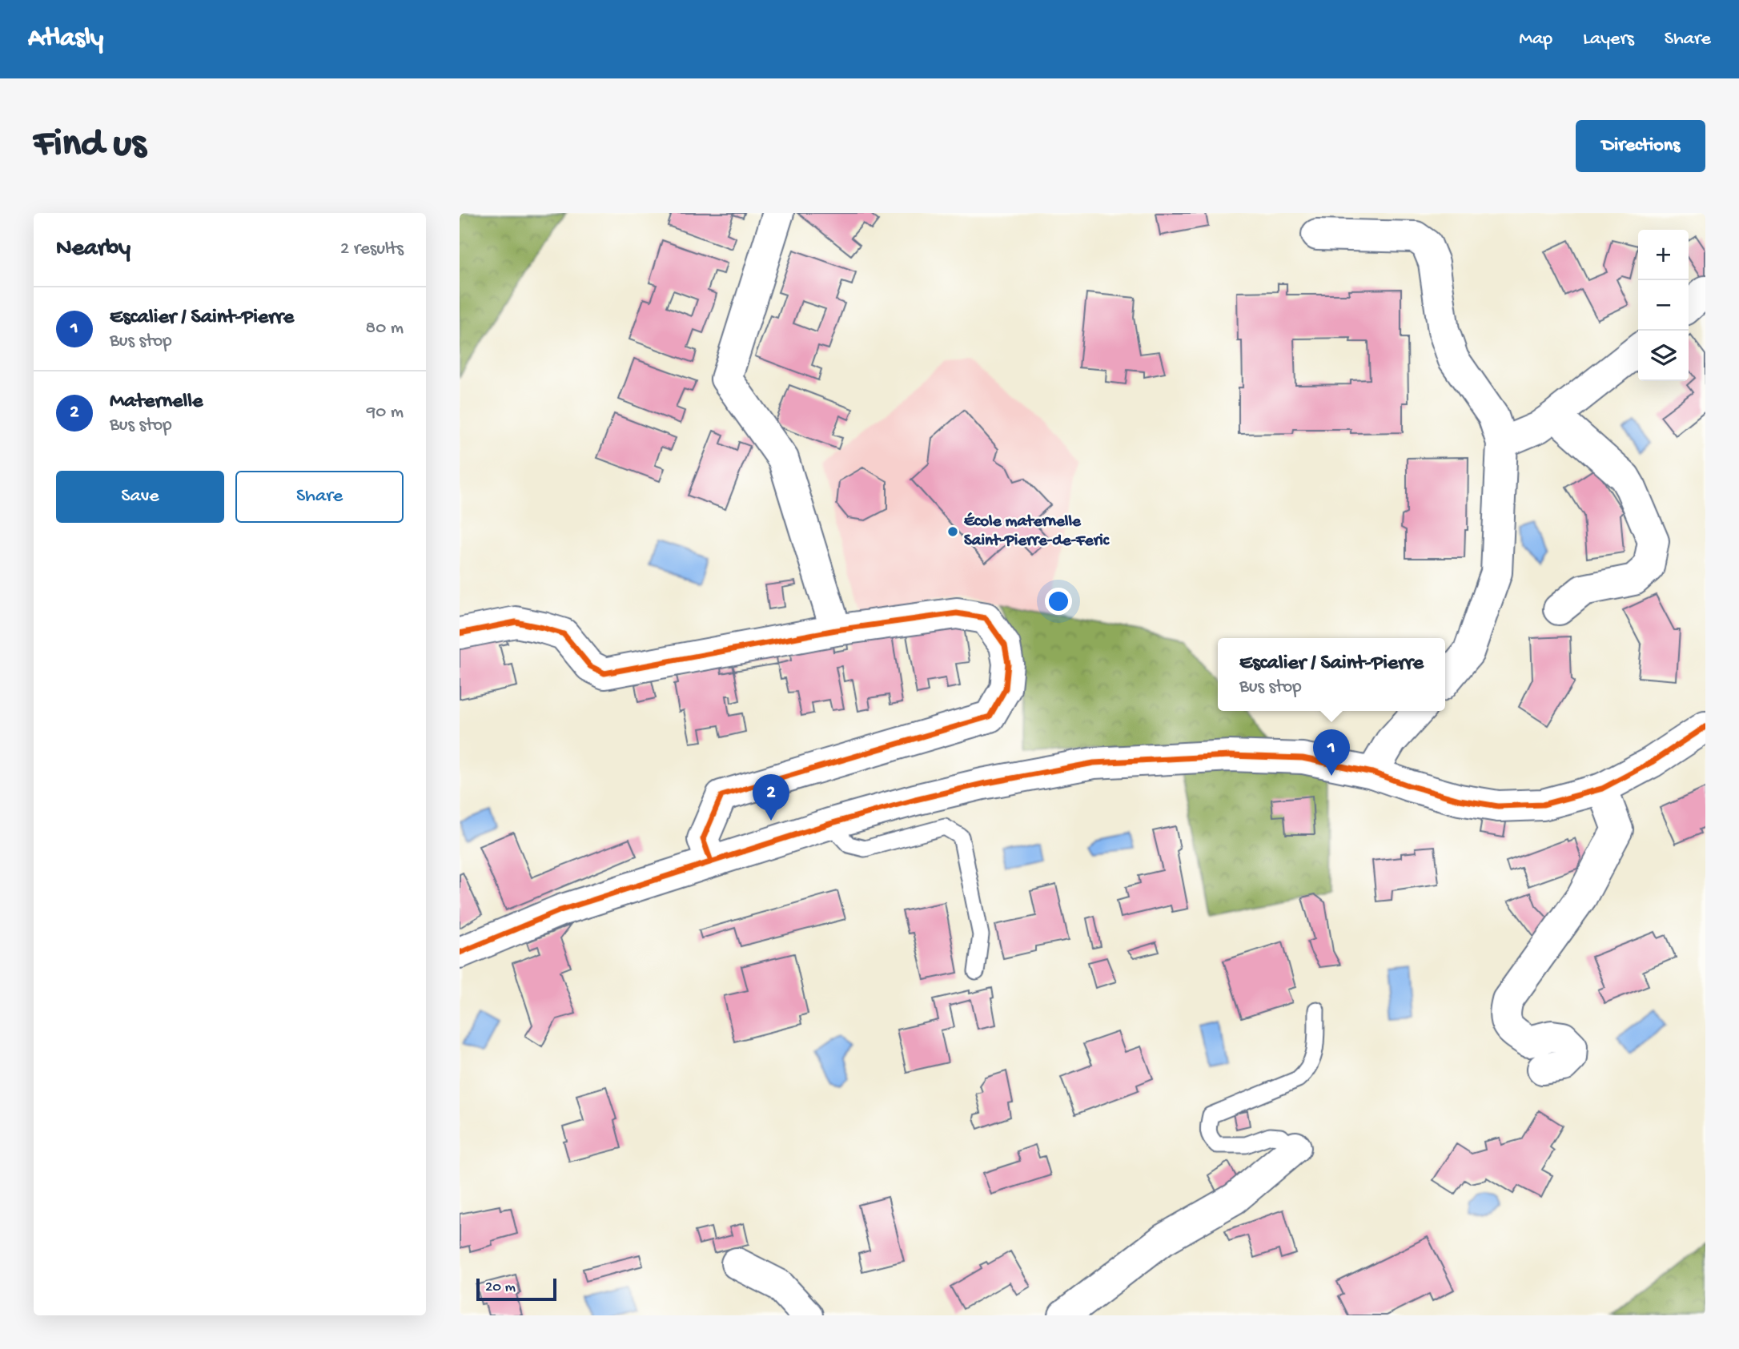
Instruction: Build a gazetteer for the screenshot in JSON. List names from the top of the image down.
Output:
{
  "places": ["École maternelle Saint-Pierre-de-Feric"],
  "scale_bar": "20 m",
  "page": {
    "header": "Atlasly",
    "nav": ["Map", "Layers", "Share"],
    "buttons": [
      "Directions",
      ["Save", "Share"]
    ],
    "title": "Find us",
    "heading": ["Nearby", "2 results"],
    "map_buttons": ["+", "−"],
    "list": [
      {
        "mark": "1",
        "name": "Escalier / Saint-Pierre",
        "note": "Bus stop",
        "value": "80 m"
      },
      {
        "mark": "2",
        "name": "Maternelle",
        "note": "Bus stop",
        "value": "90 m"
      }
    ],
    "popup": ["Escalier / Saint-Pierre", "Bus stop"],
    "pins": ["1", "2"],
    "scale": "20 m"
  }
}
